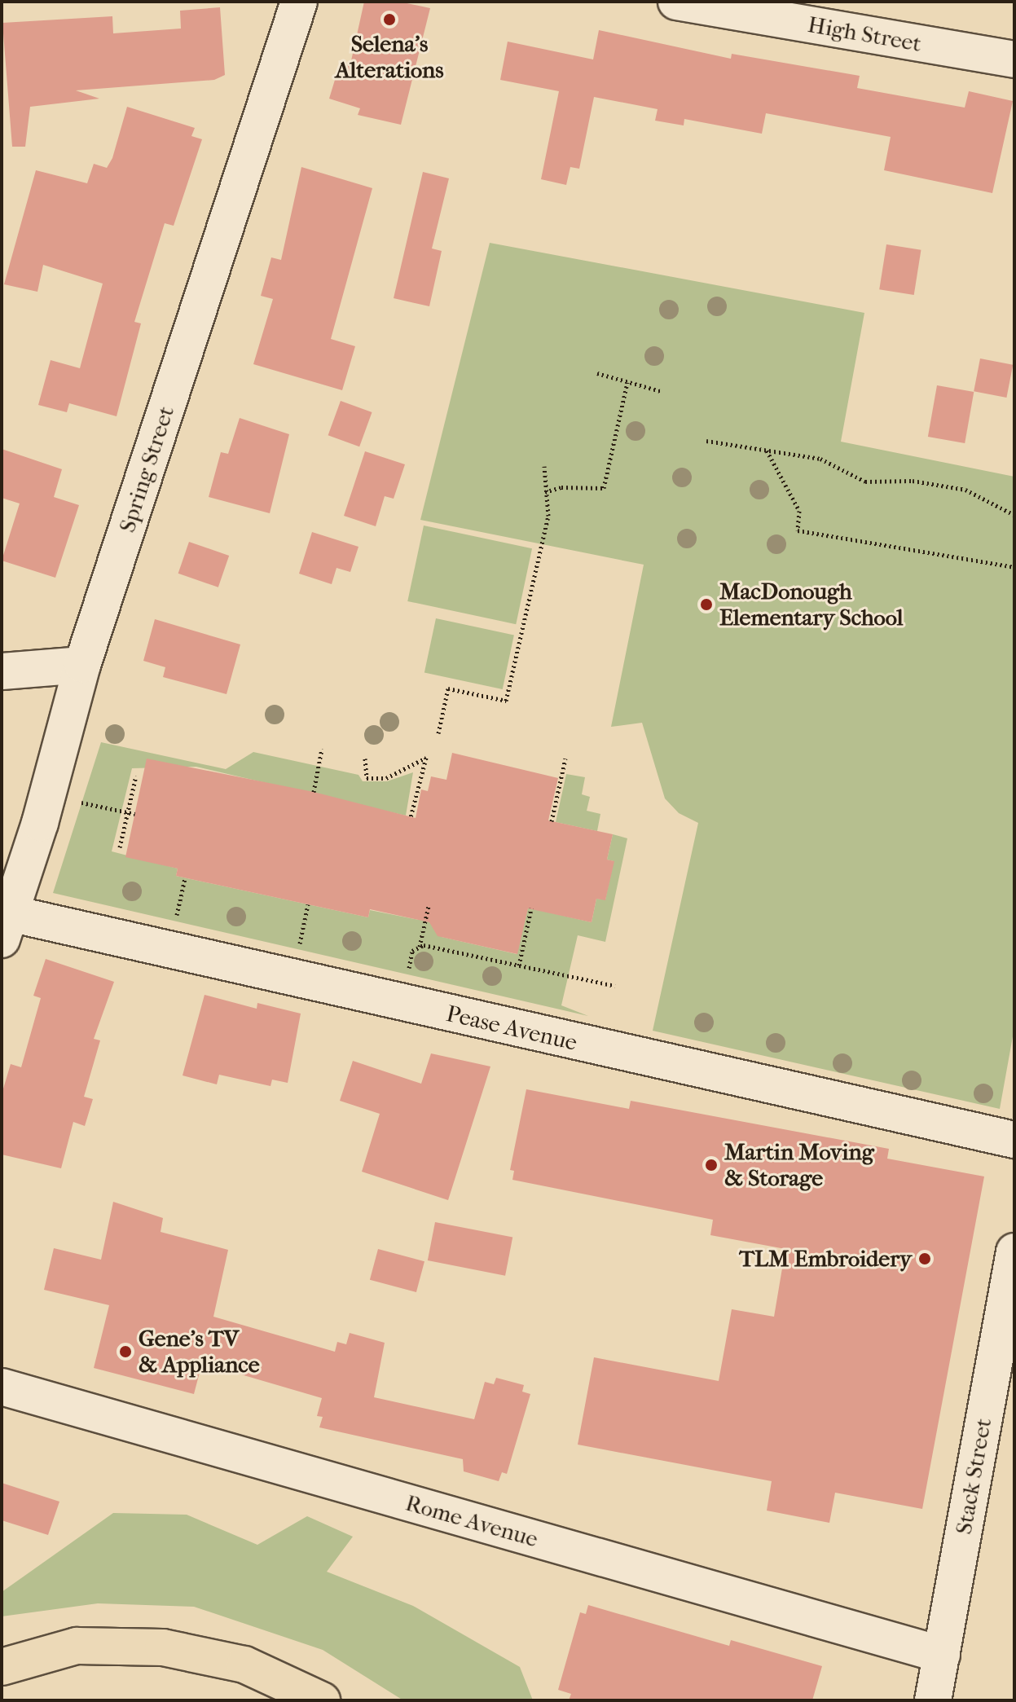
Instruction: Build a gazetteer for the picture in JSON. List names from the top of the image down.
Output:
{
  "streets": {
    "street": [
      "High Street",
      "Spring Street",
      "Pease Avenue",
      "Stack Street",
      "Rome Avenue"
    ]
  },
  "crossings": [
    ["Spring Street", "Pease Avenue"],
    ["Stack Street", "Rome Avenue"]
  ],
  "places": [
    "Selena's Alterations",
    "MacDonough Elementary School",
    "Martin Moving & Storage",
    "TLM Embroidery",
    "Gene's TV & Appliance"
  ]
}
